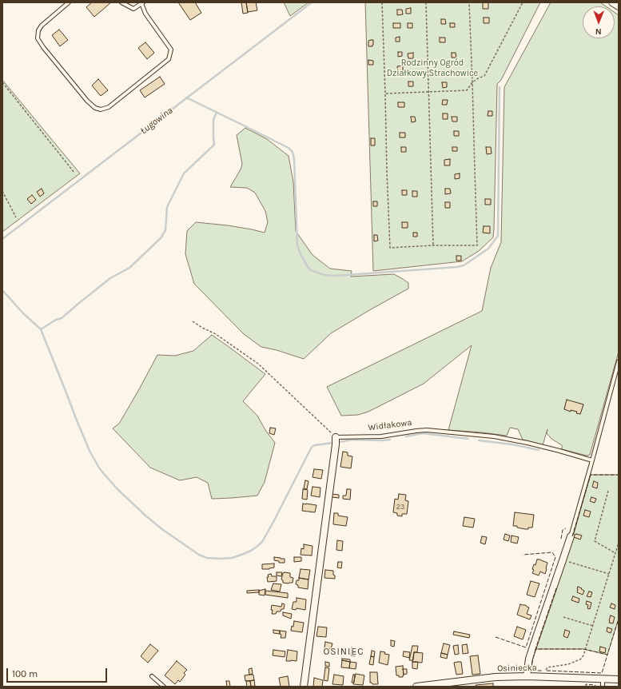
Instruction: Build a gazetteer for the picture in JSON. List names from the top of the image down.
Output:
{
  "streets": {
    "street": ["Osiniecka"],
    "lane": ["Widłakowa"]
  },
  "districts": ["OSINIEC"],
  "water": ["Ługowina"],
  "parks": ["Rodzinny Ogród Działkowy Strachowice"],
  "house_numbers": ["23"],
  "scale_bar": "100 m",
  "north": "bottom"
}
